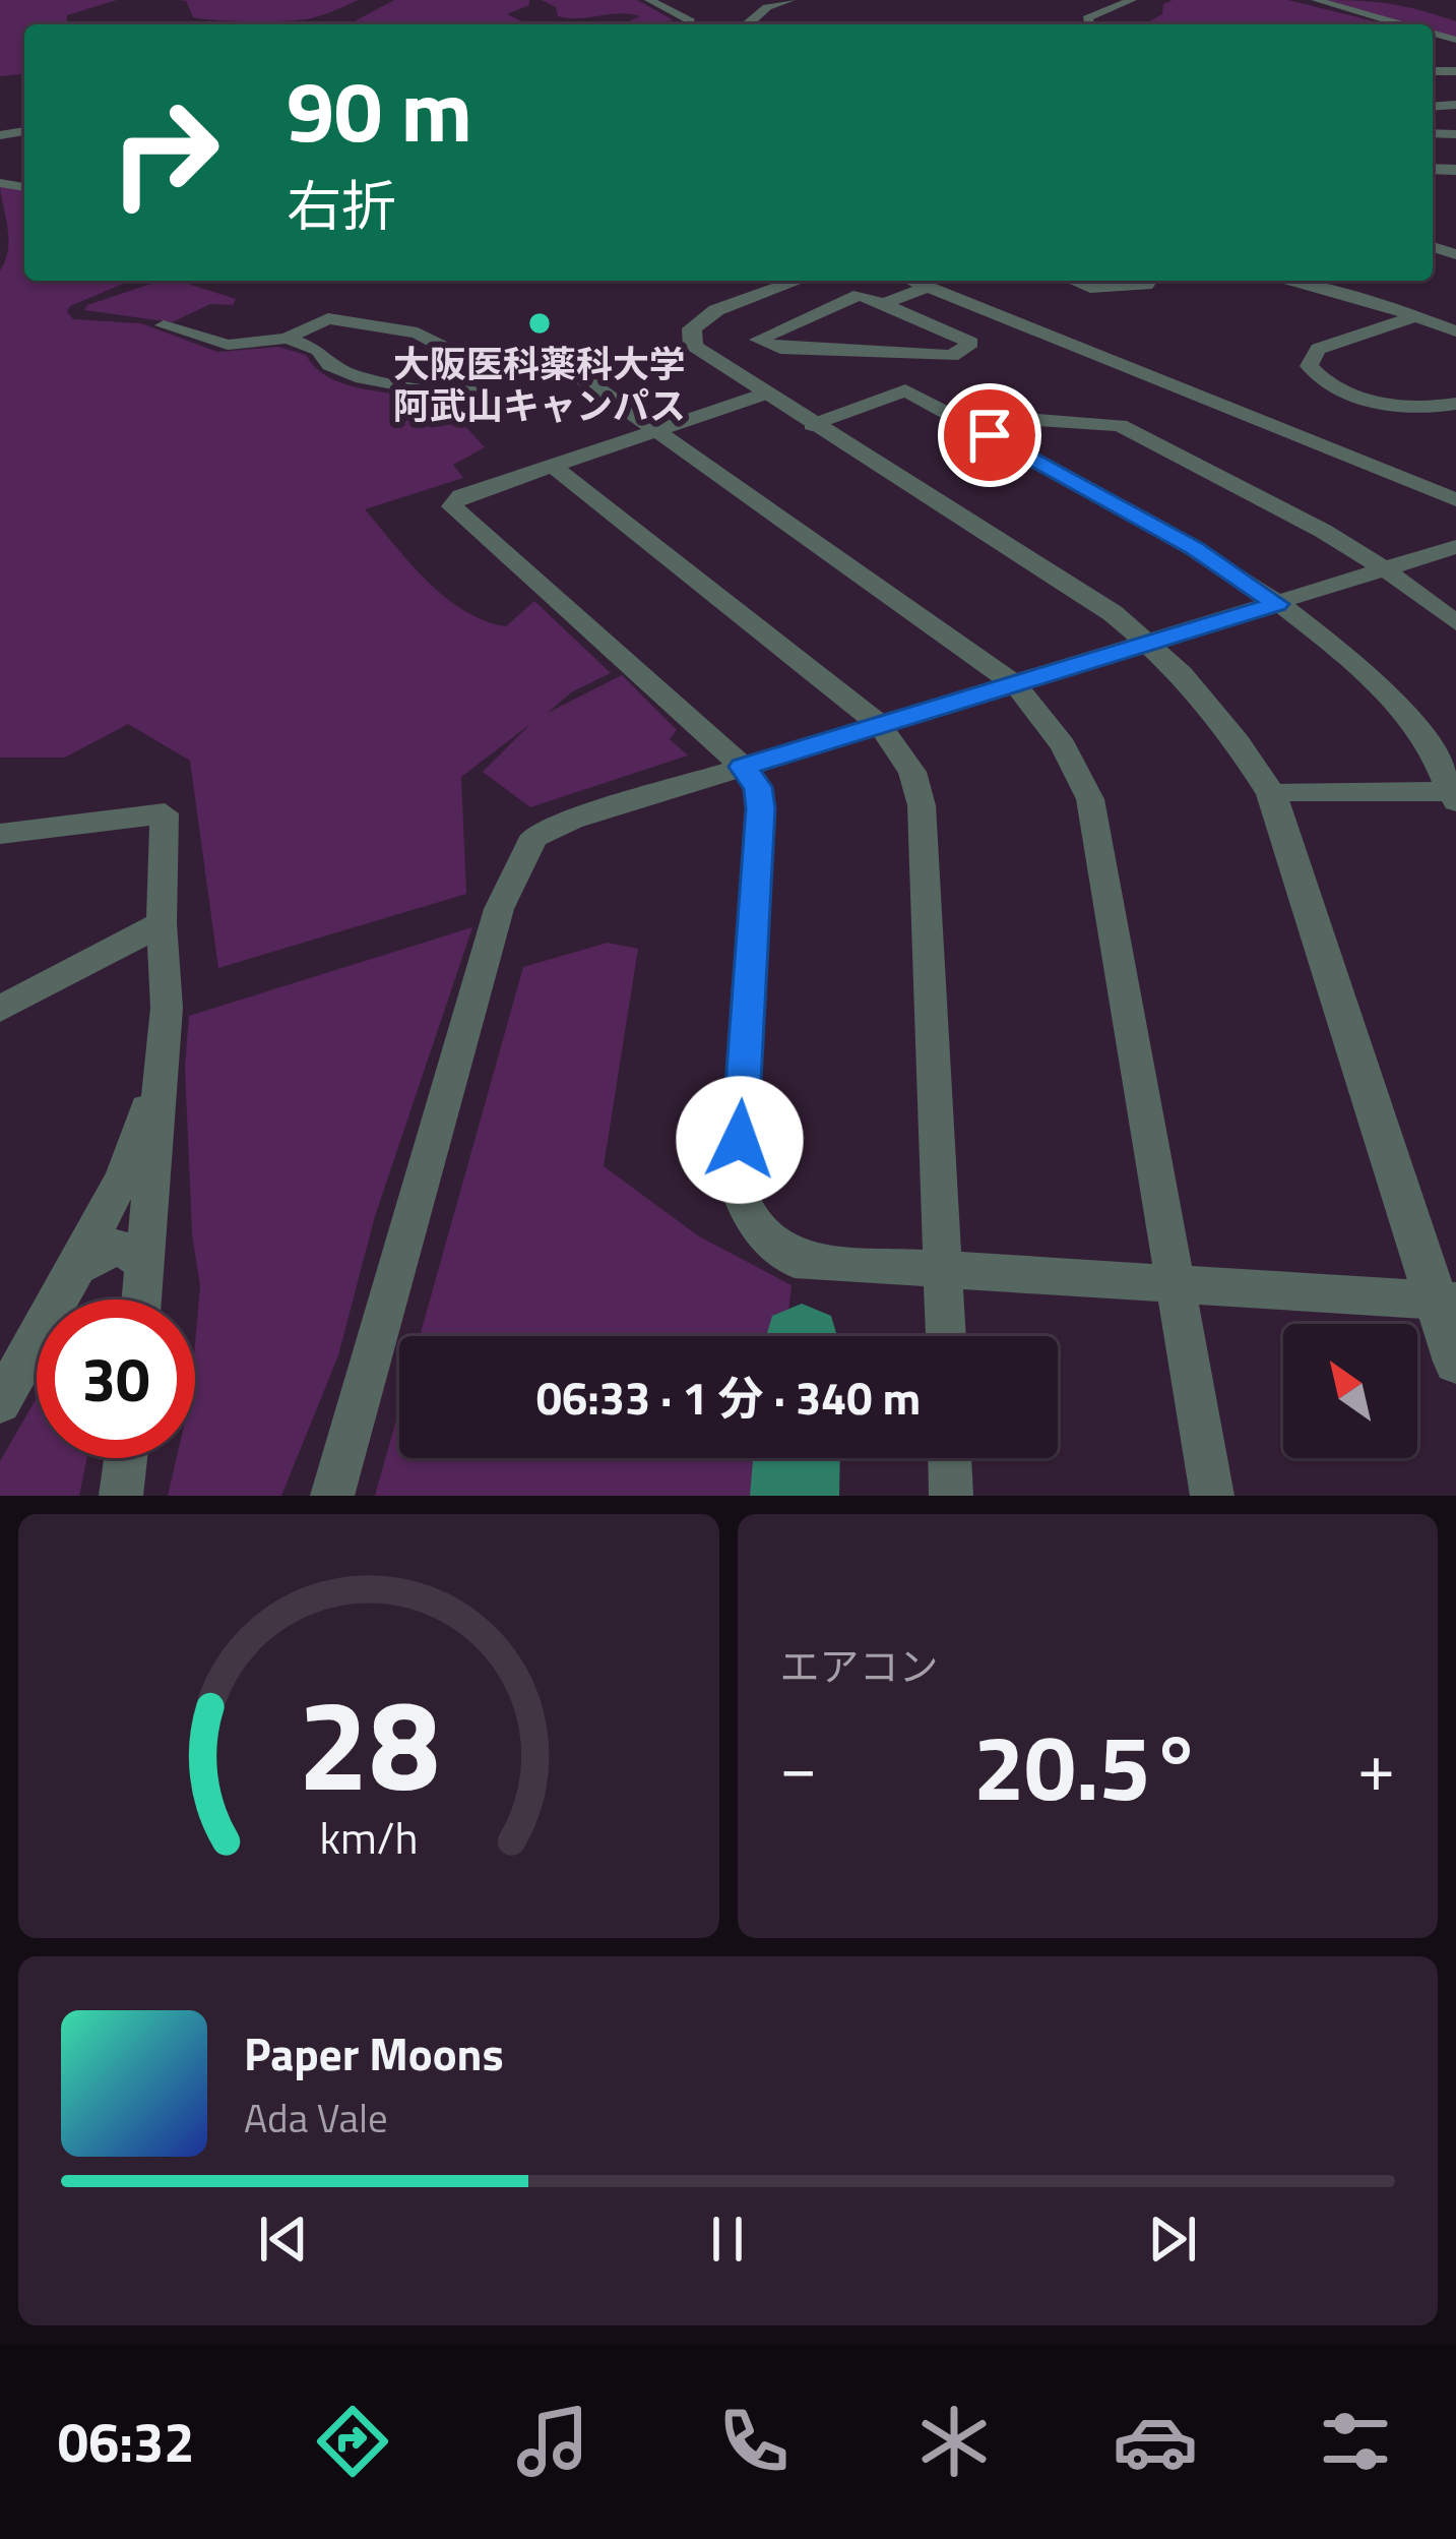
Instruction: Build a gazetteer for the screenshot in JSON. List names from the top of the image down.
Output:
{
  "places": ["大阪医科薬科大学 阿武山キャンパス"],
  "north": "top left",
  "page": {
    "turn": ["90 m", "右折"],
    "limit": "30",
    "trip": "06:33 · 1 分 · 340 m",
    "tile": "エアコン",
    "heat": ["−", "20.5°", "+"],
    "song": ["Paper Moons", "Ada Vale"],
    "tabs": "06:32",
    "gauge": ["28", "km/h"]
  }
}
